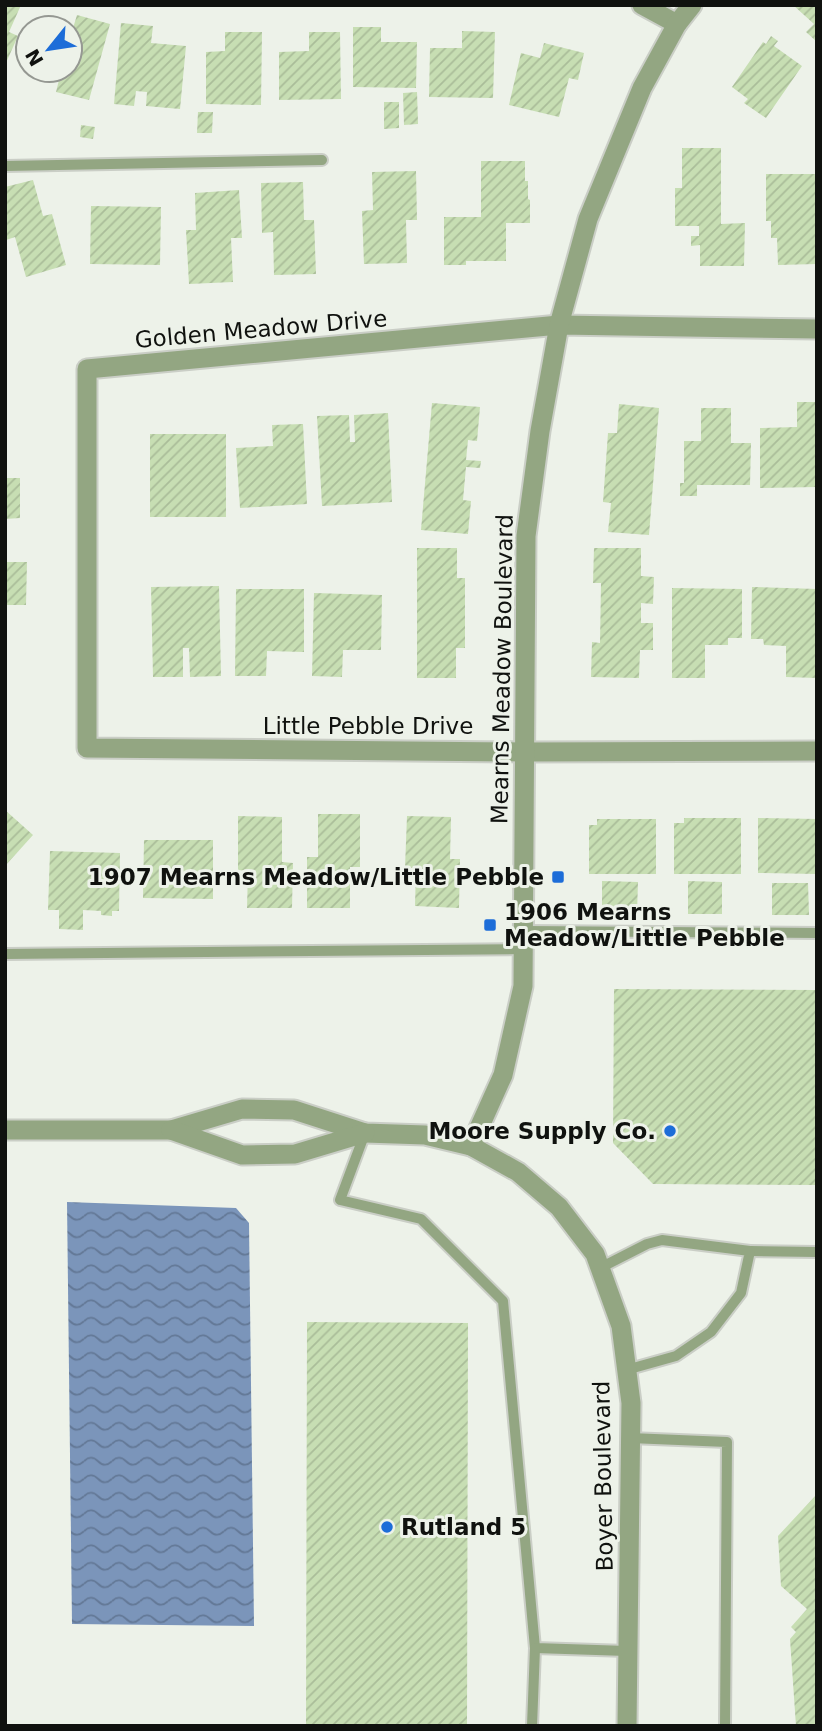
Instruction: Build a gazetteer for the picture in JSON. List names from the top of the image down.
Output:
{
  "streets": {
    "street": [
      "Golden Meadow Drive",
      "Mearns Meadow Boulevard",
      "Little Pebble Drive",
      "Boyer Boulevard"
    ]
  },
  "crossings": [
    ["Golden Meadow Drive", "Mearns Meadow Boulevard"],
    ["Golden Meadow Drive", "Little Pebble Drive"],
    ["Mearns Meadow Boulevard", "Little Pebble Drive"],
    ["Mearns Meadow Boulevard", "Boyer Boulevard"]
  ],
  "places": {
    "transit": ["1907 Mearns Meadow/Little Pebble", "1906 Mearns Meadow/Little Pebble"],
    "other": ["Moore Supply Co.", "Rutland 5"]
  },
  "north": "bottom left"
}
